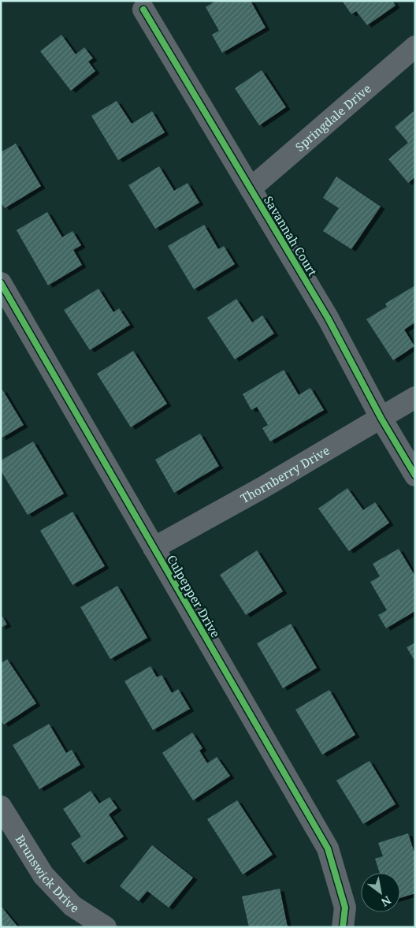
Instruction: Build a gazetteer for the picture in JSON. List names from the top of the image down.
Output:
{
  "streets": {
    "street": [
      "Springdale Drive",
      "Savannah Court",
      "Thornberry Drive",
      "Culpepper Drive",
      "Brunswick Drive"
    ]
  },
  "crossings": [
    ["Springdale Drive", "Savannah Court"],
    ["Savannah Court", "Thornberry Drive"],
    ["Thornberry Drive", "Culpepper Drive"]
  ],
  "north": "bottom right"
}
